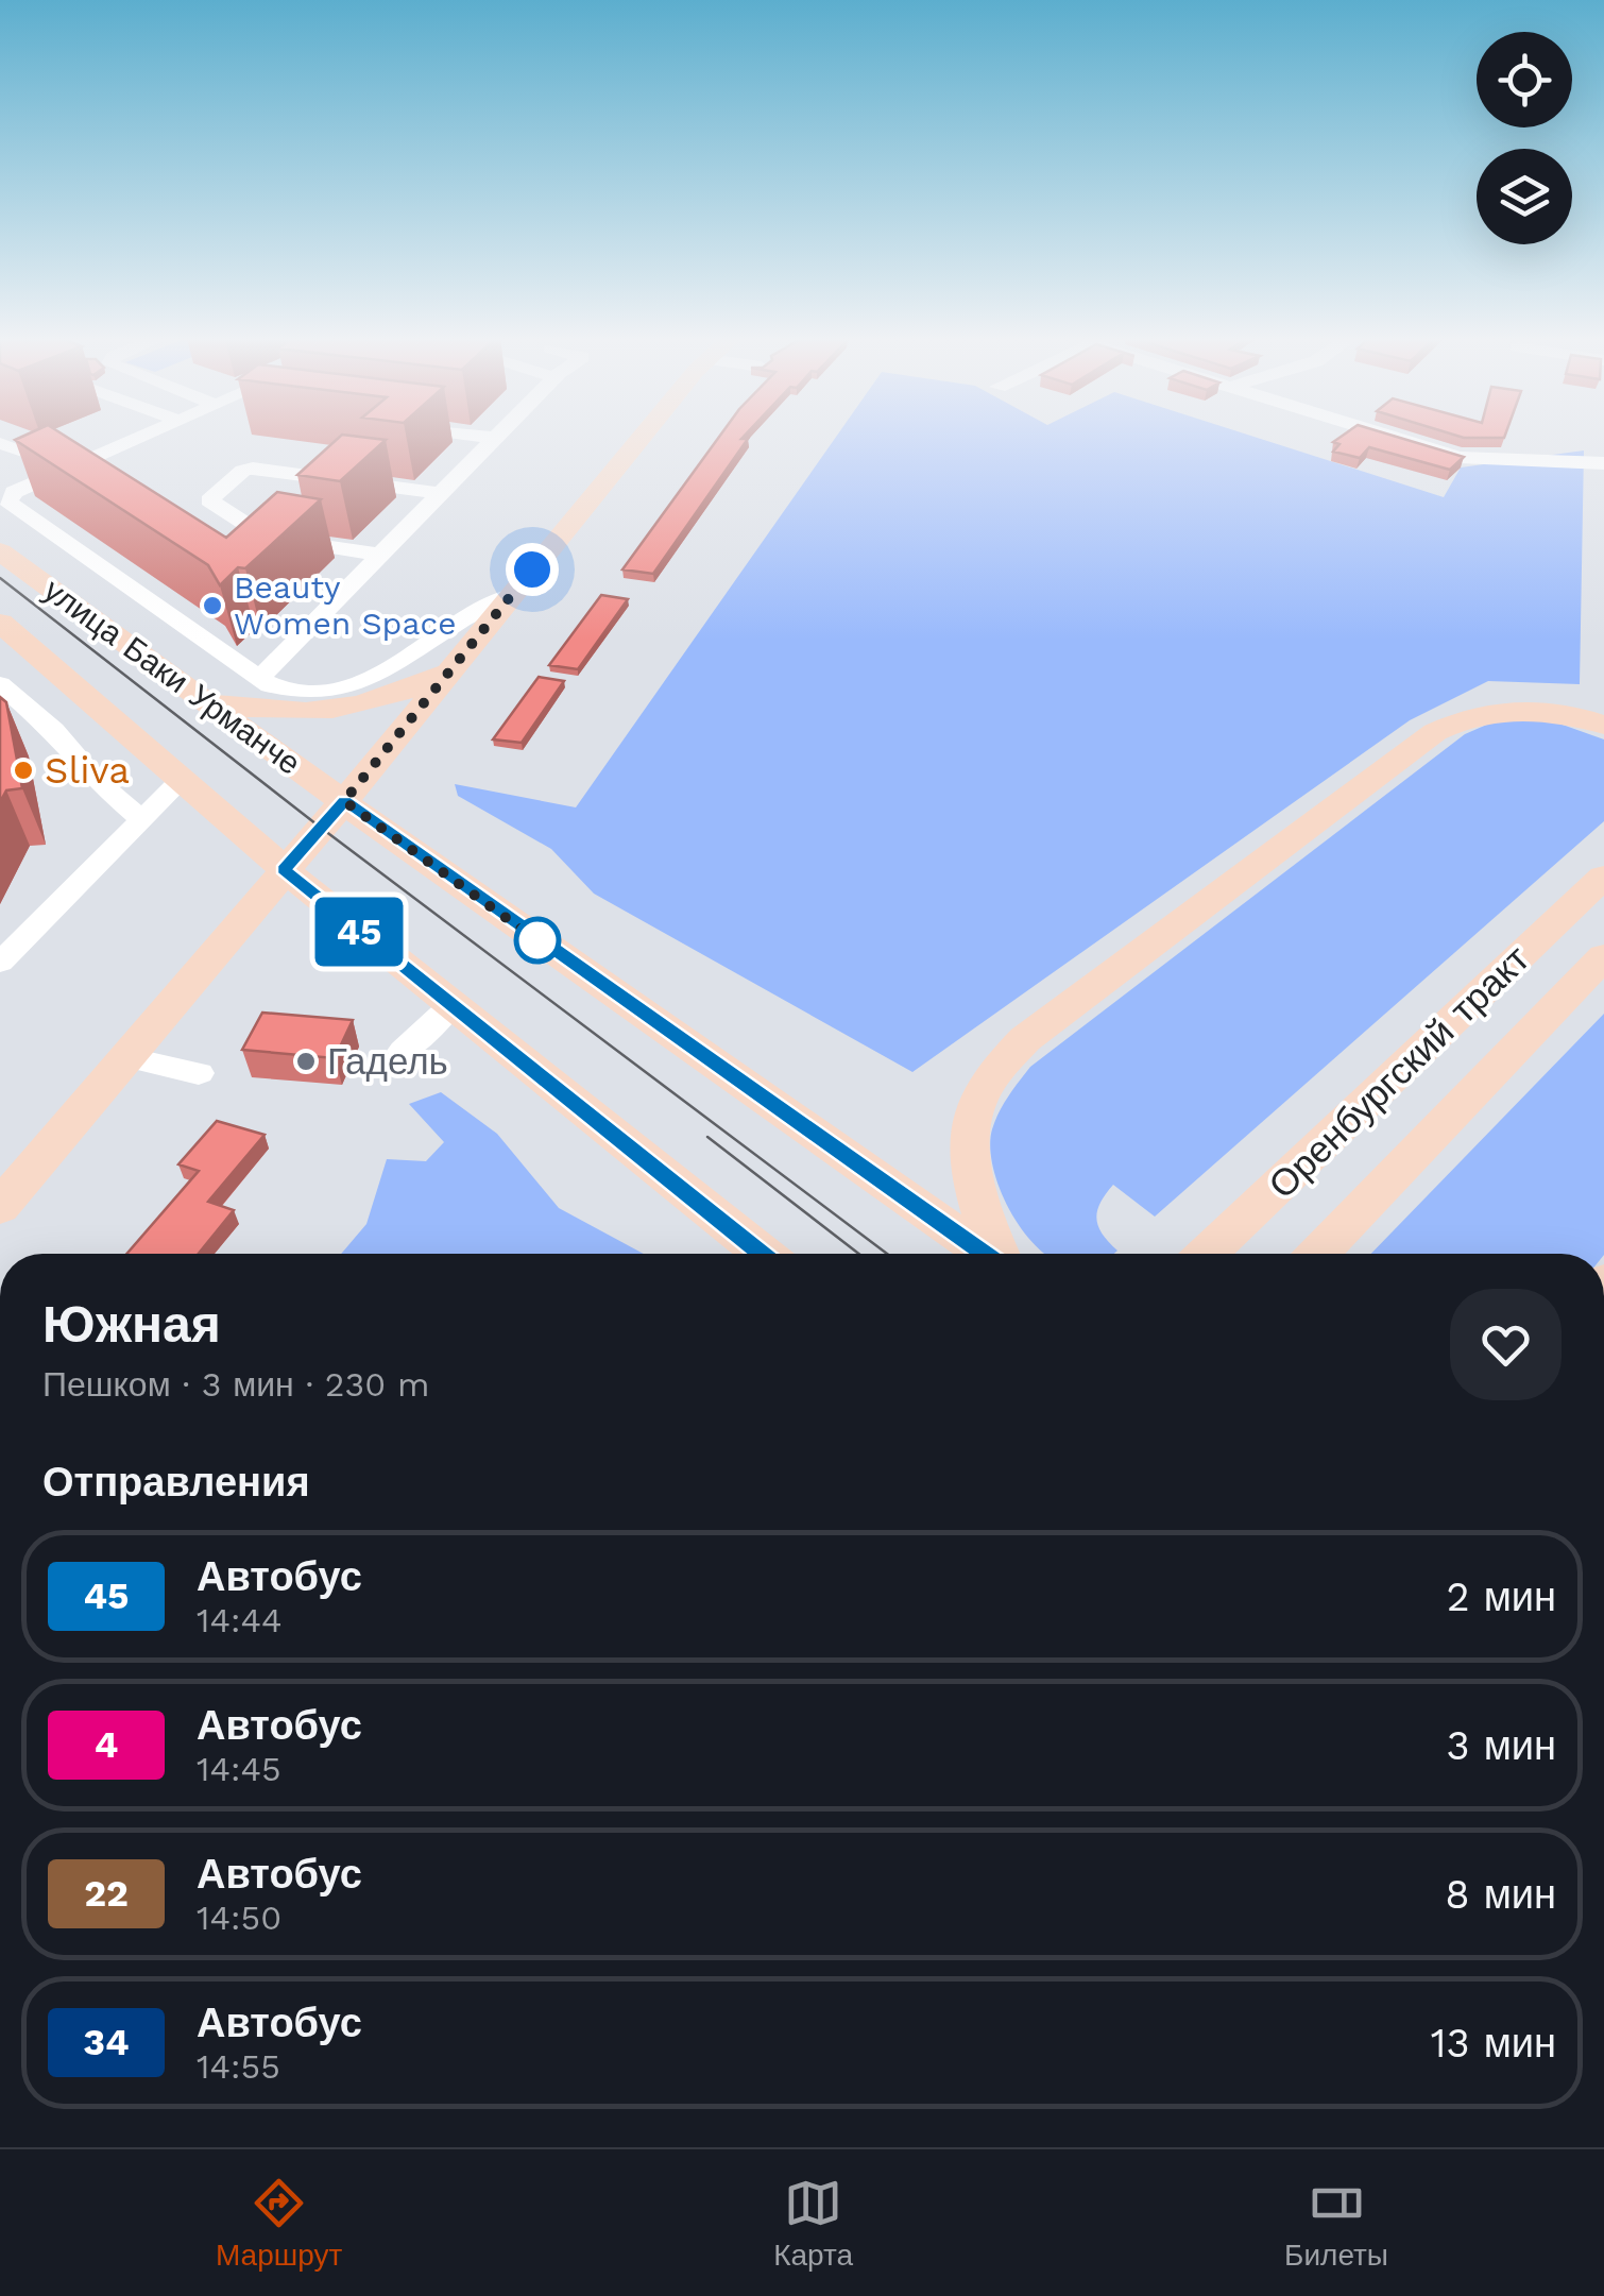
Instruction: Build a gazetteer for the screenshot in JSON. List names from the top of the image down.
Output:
{
  "streets": {
    "main road": ["улица Баки Урманче", "Оренбургский тракт"]
  },
  "places": ["Beauty Women Space", "Sliva", "Гадель"],
  "lines": ["bus line 45"],
  "page": {
    "on_map": "45",
    "heading": [
      ["Южная", "Пешком · 3 мин · 230 m"],
      "Отправления"
    ],
    "list": [
      {
        "mark": "45",
        "name": "Автобус",
        "note": "14:44",
        "value": "2 мин"
      },
      {
        "mark": "4",
        "name": "Автобус",
        "note": "14:45",
        "value": "3 мин"
      },
      {
        "mark": "22",
        "name": "Автобус",
        "note": "14:50",
        "value": "8 мин"
      },
      {
        "mark": "34",
        "name": "Автобус",
        "note": "14:55",
        "value": "13 мин"
      }
    ],
    "tabs": ["Маршрут", "Карта", "Билеты"]
  }
}
